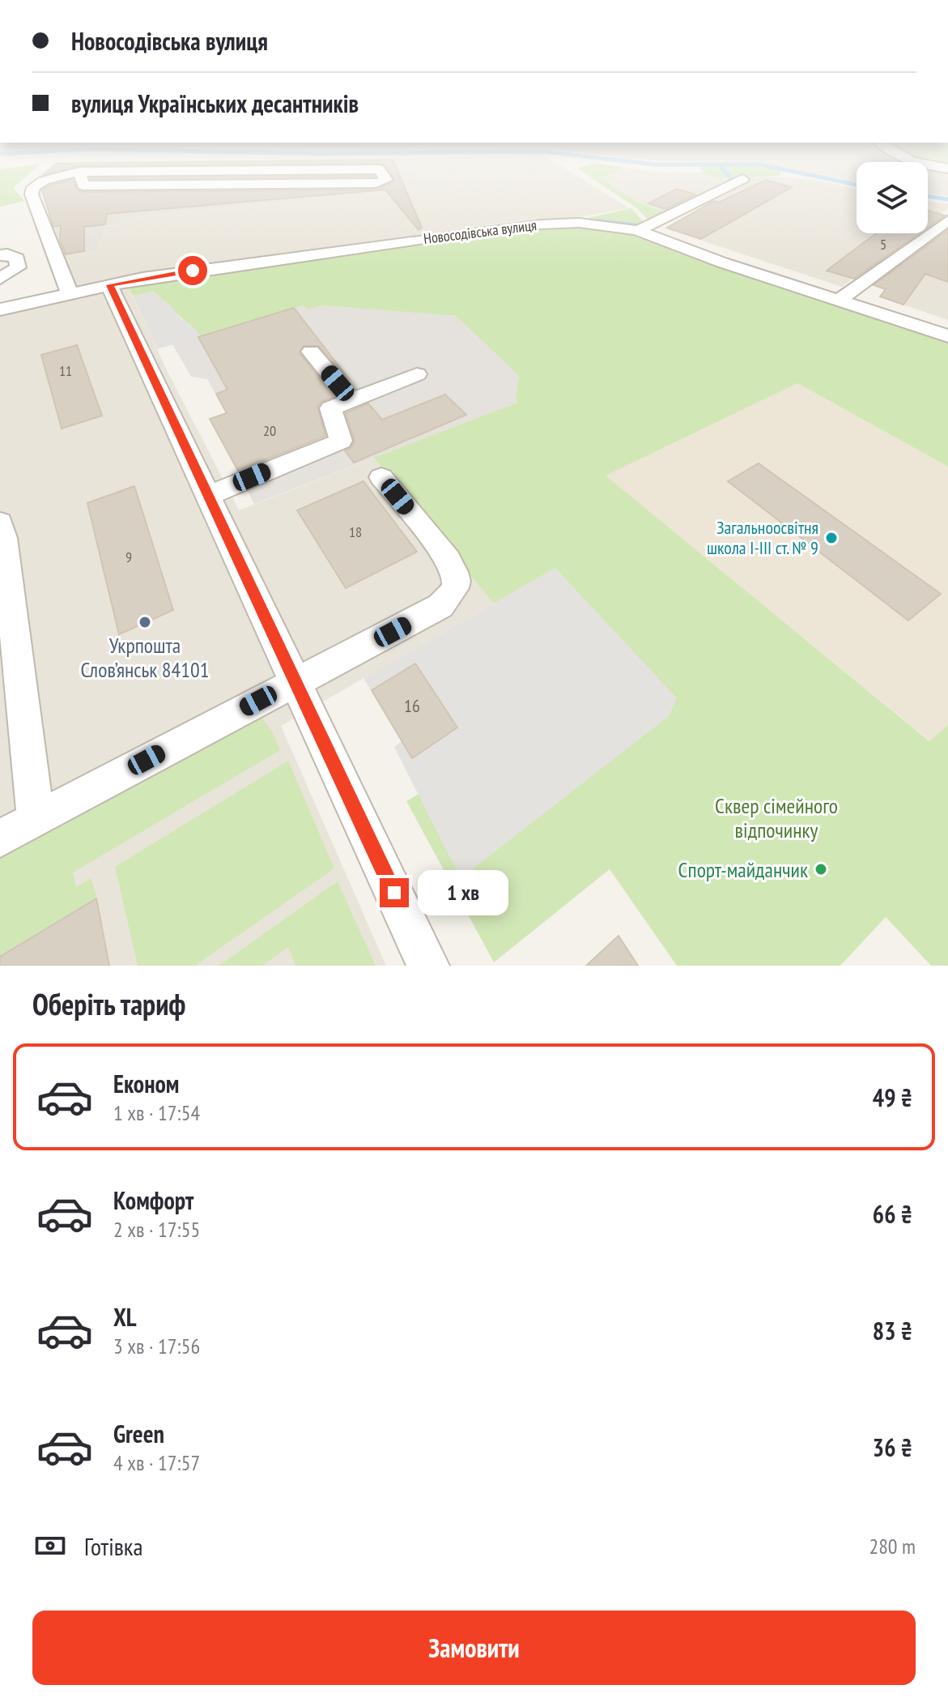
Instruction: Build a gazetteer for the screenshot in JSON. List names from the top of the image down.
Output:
{
  "streets": {
    "street": ["Новосодівська вулиця"]
  },
  "parks": ["Сквер сімейного відпочинку"],
  "places": ["Загальноосвітня школа І-ІІІ ст. № 9", "Укрпошта Слов’янськ 84101", "Спорт-майданчик"],
  "house_numbers": [
    "5",
    "11",
    "20",
    "18",
    "9",
    "16"
  ],
  "page": {
    "banner": ["Новосодівська вулиця", "вулиця Українських десантників"],
    "bubble": "1 хв",
    "heading": "Оберіть тариф",
    "list": [
      {
        "name": "Економ",
        "note": "1 хв · 17:54",
        "value": "49 ₴"
      },
      {
        "name": "Комфорт",
        "note": "2 хв · 17:55",
        "value": "66 ₴"
      },
      {
        "name": "XL",
        "note": "3 хв · 17:56",
        "value": "83 ₴"
      },
      {
        "name": "Green",
        "note": "4 хв · 17:57",
        "value": "36 ₴"
      }
    ],
    "pay": ["Готівка", "280 m"],
    "buttons": "Замовити"
  }
}
